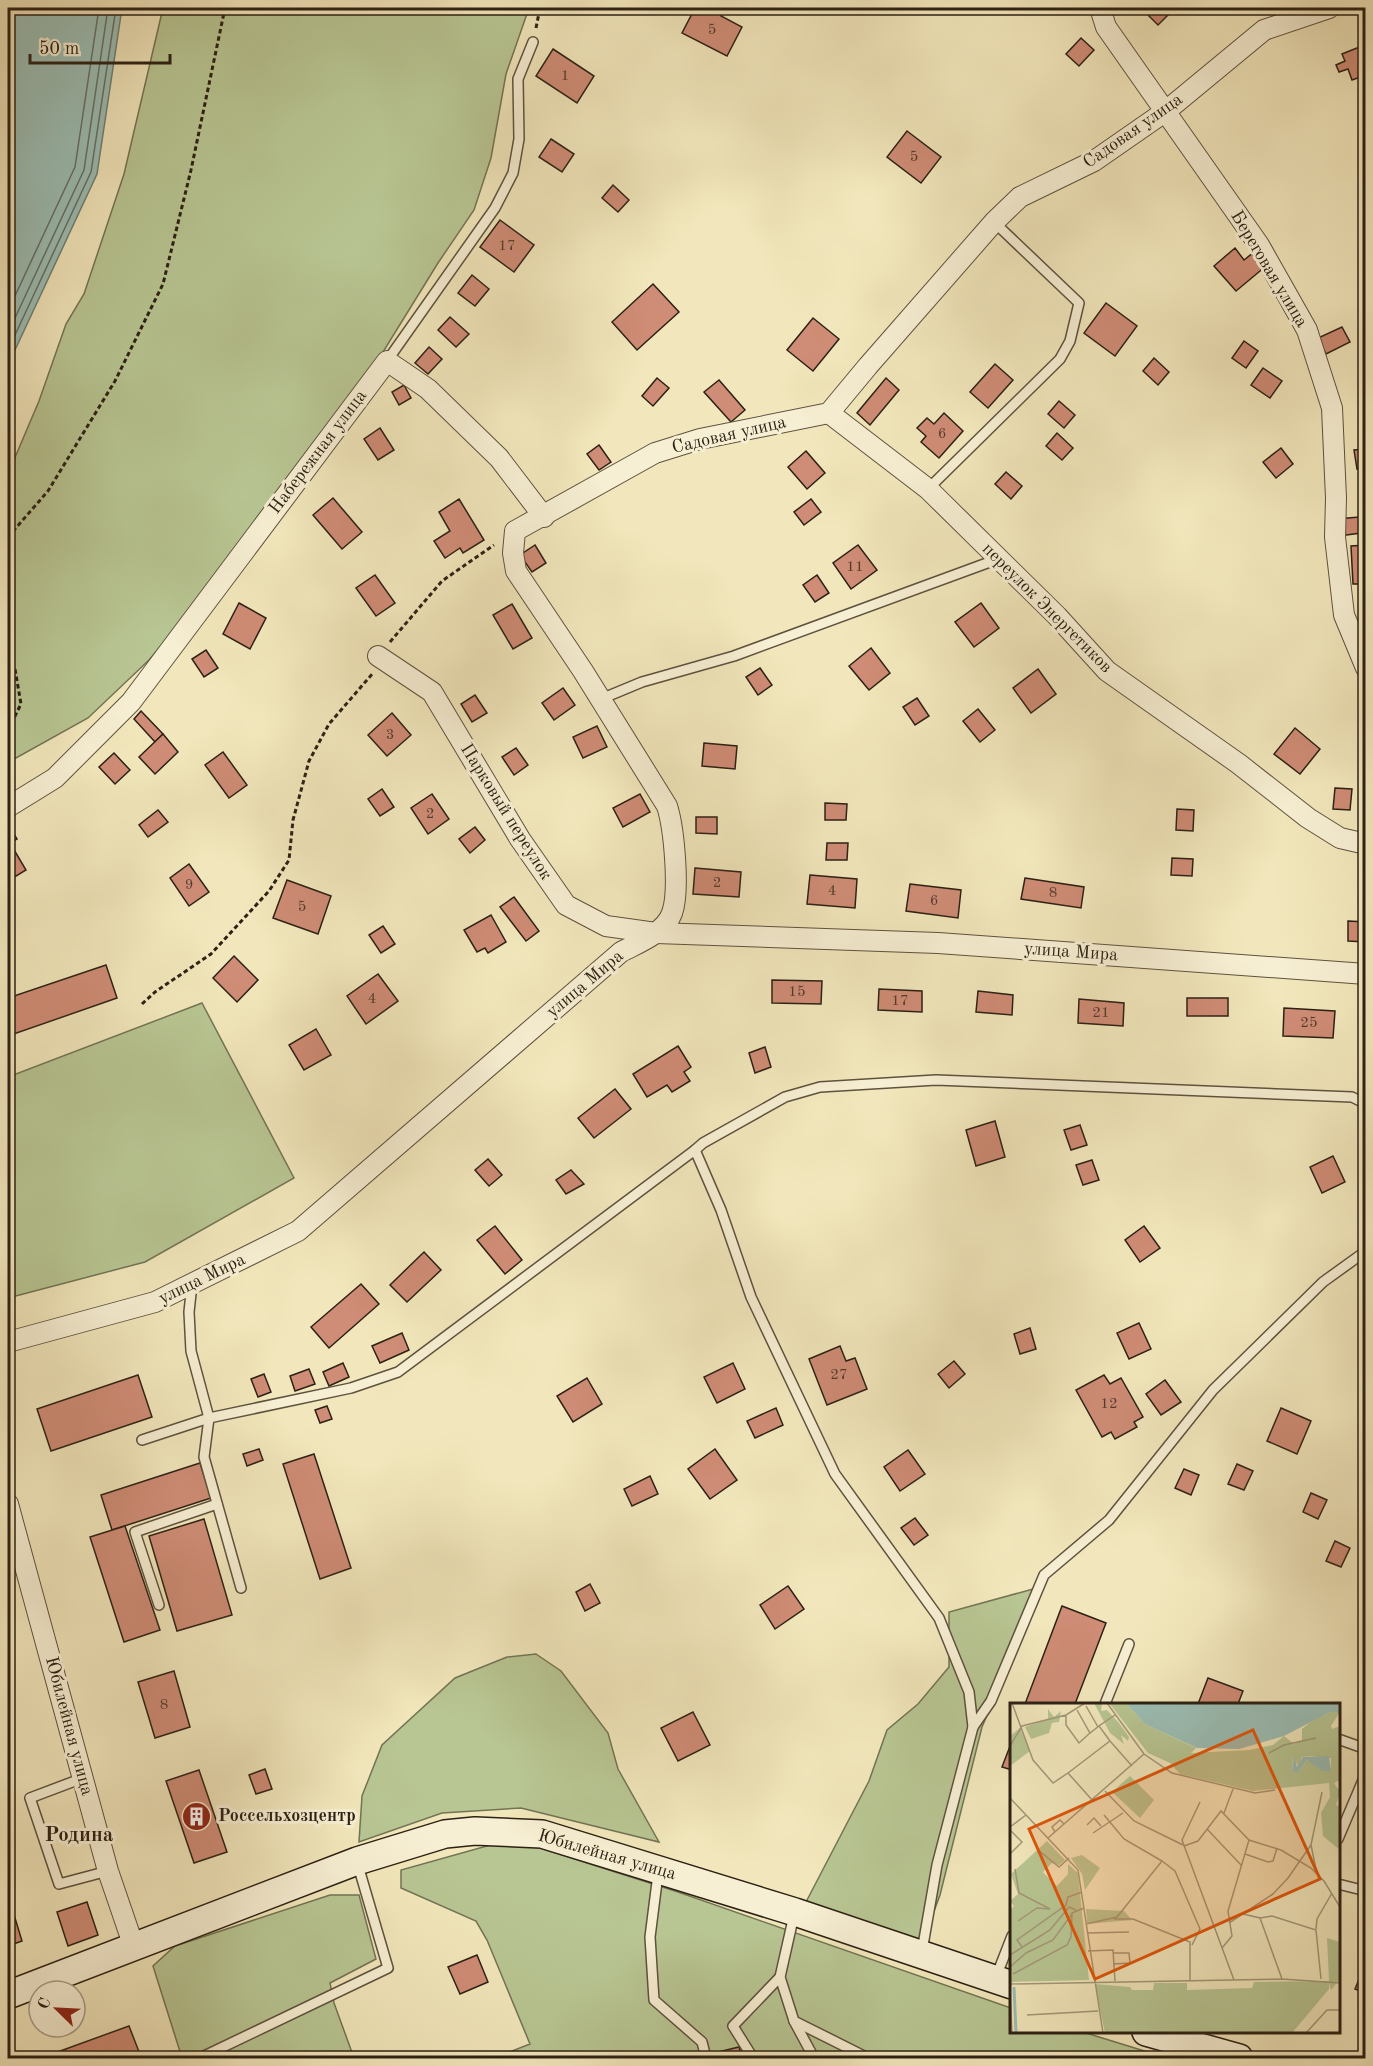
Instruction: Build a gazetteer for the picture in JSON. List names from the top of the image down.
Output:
{
  "streets": {
    "street": [
      "Садовая улица",
      "Береговая улица",
      "Набережная улица",
      "переулок Энергетиков",
      "Парковый переулок",
      "улица Мира",
      "Юбилейная улица"
    ]
  },
  "crossings": [
    ["Садовая улица", "Береговая улица"],
    ["Садовая улица", "переулок Энергетиков"],
    ["Парковый переулок", "улица Мира"]
  ],
  "districts": ["Родина"],
  "places": {
    "building": ["Россельхозцентр"]
  },
  "house_numbers": [
    "5",
    "1",
    "5",
    "17",
    "6",
    "11",
    "3",
    "2",
    "2",
    "9",
    "4",
    "8",
    "6",
    "5",
    "15",
    "4",
    "17",
    "21",
    "25",
    "27",
    "12",
    "8"
  ],
  "scale_bar": "50 m",
  "north": "top left"
}
